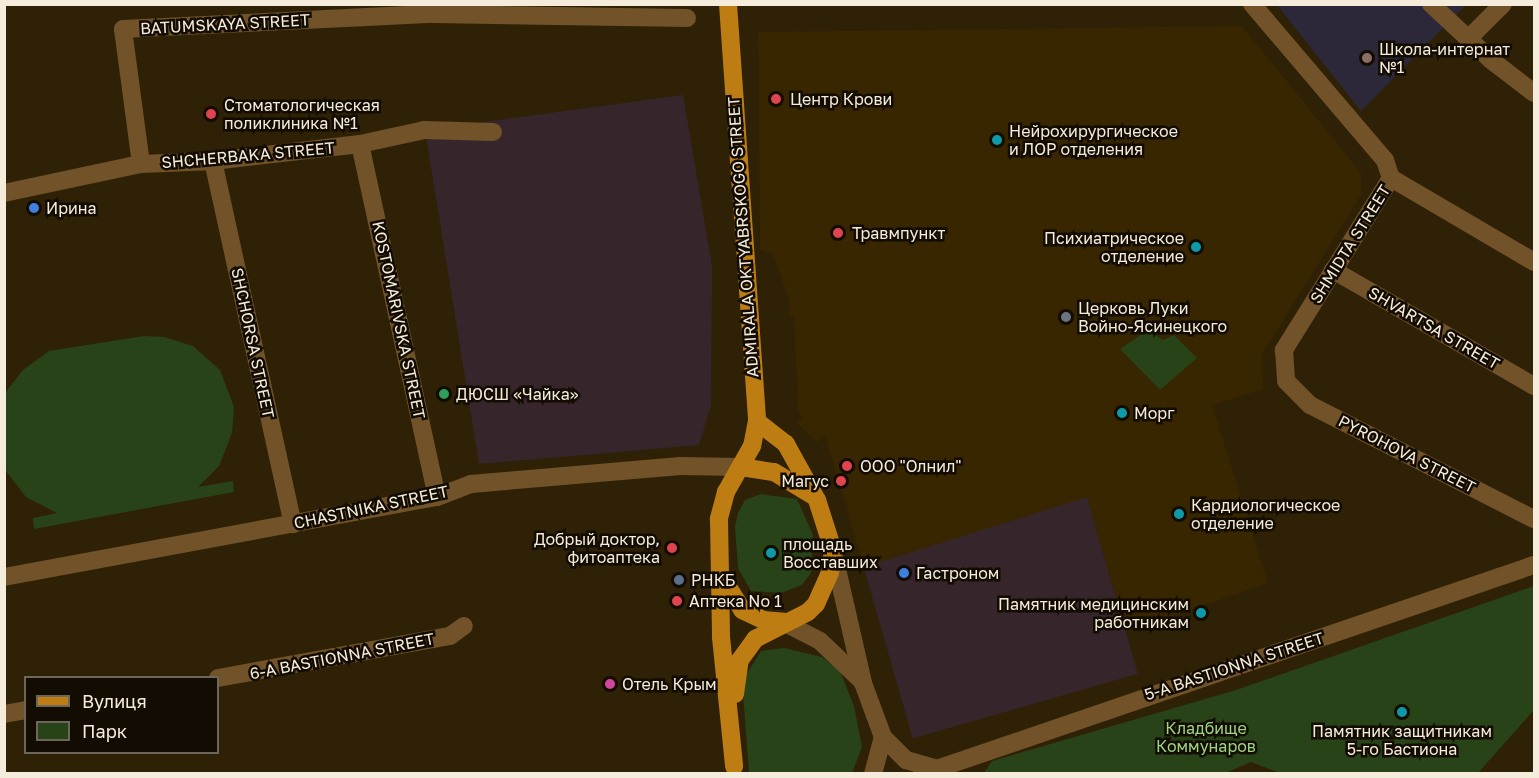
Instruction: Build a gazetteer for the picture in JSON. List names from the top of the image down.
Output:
{
  "streets": {
    "main road": ["ADMIRALA OKTYABRSKOGO STREET"],
    "street": [
      "BATUMSKAYA STREET",
      "SHCHERBAKA STREET",
      "SHMIDTA STREET",
      "KOSTOMARIVSKA STREET",
      "SHVARTSA STREET",
      "SHCHORSA STREET",
      "PYROHOVA STREET",
      "CHASTNIKA STREET",
      "6-A BASTIONNA STREET",
      "5-A BASTIONNA STREET"
    ]
  },
  "crossings": [
    ["BATUMSKAYA STREET", "SHCHERBAKA STREET"],
    ["SHCHERBAKA STREET", "KOSTOMARIVSKA STREET"],
    ["SHCHERBAKA STREET", "SHCHORSA STREET"],
    ["ADMIRALA OKTYABRSKOGO STREET", "CHASTNIKA STREET"],
    ["SHMIDTA STREET", "SHVARTSA STREET"],
    ["SHMIDTA STREET", "PYROHOVA STREET"],
    ["KOSTOMARIVSKA STREET", "CHASTNIKA STREET"],
    ["SHCHORSA STREET", "CHASTNIKA STREET"]
  ],
  "parks": ["Кладбище Коммунаров"],
  "places": [
    "Школа-интернат №1",
    "Центр Крови",
    "Стоматологическая поликлиника №1",
    "Нейрохирургическое и ЛОР отделения",
    "Ирина",
    "Травмпункт",
    "Психиатрическое отделение",
    "Церковь Луки Войно-Ясинецкого",
    "ДЮСШ «Чайка»",
    "Морг",
    "ООО \"Олнил\"",
    "Магус",
    "Кардиологическое отделение",
    "Добрый доктор, фитоаптека",
    "площадь Восставших",
    "Гастроном",
    "РНКБ",
    "Аптека No 1",
    "Памятник медицинским работникам",
    "Отель Крым",
    "Памятник защитникам 5-го Бастиона"
  ],
  "legend": ["Вулиця", "Парк"]
}
